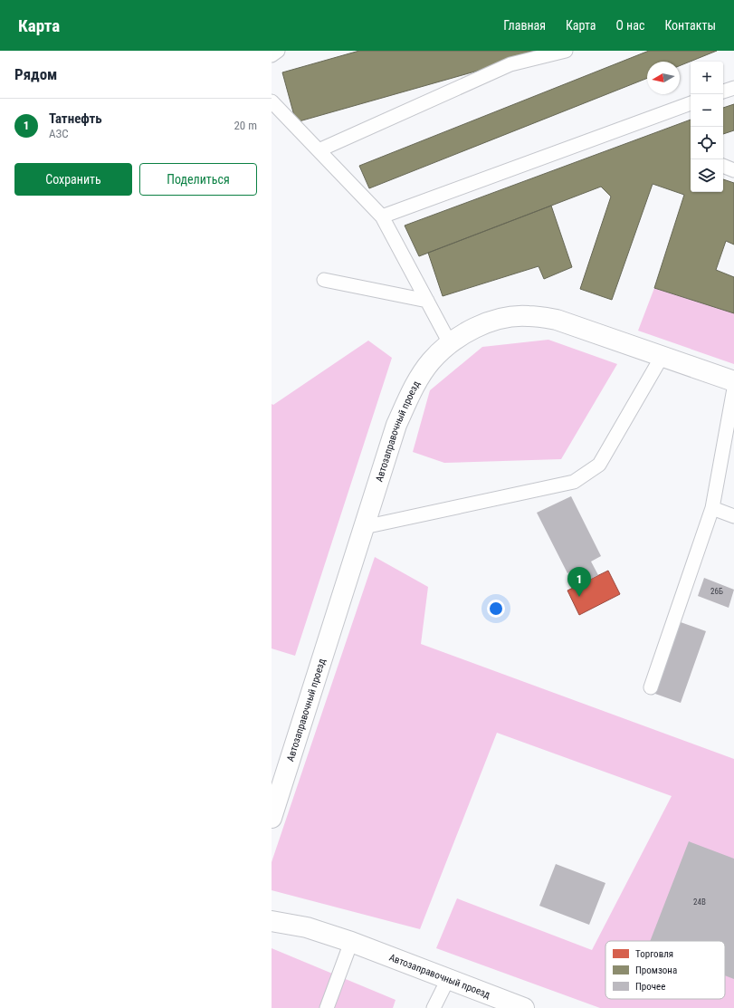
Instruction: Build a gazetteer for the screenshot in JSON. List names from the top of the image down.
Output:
{
  "streets": {
    "street": ["Автозаправочный проезд"]
  },
  "house_numbers": ["26Б", "24В"],
  "legend": ["Торговля", "Промзона", "Прочее"],
  "north": "left",
  "page": {
    "header": "Карта",
    "nav": [
      "Главная",
      "Карта",
      "О нас",
      "Контакты"
    ],
    "heading": "Рядом",
    "map_buttons": ["+", "−"],
    "list": [
      {
        "mark": "1",
        "name": "Татнефть",
        "note": "АЗС",
        "value": "20 m"
      }
    ],
    "buttons": ["Сохранить", "Поделиться"],
    "pins": "1"
  }
}
